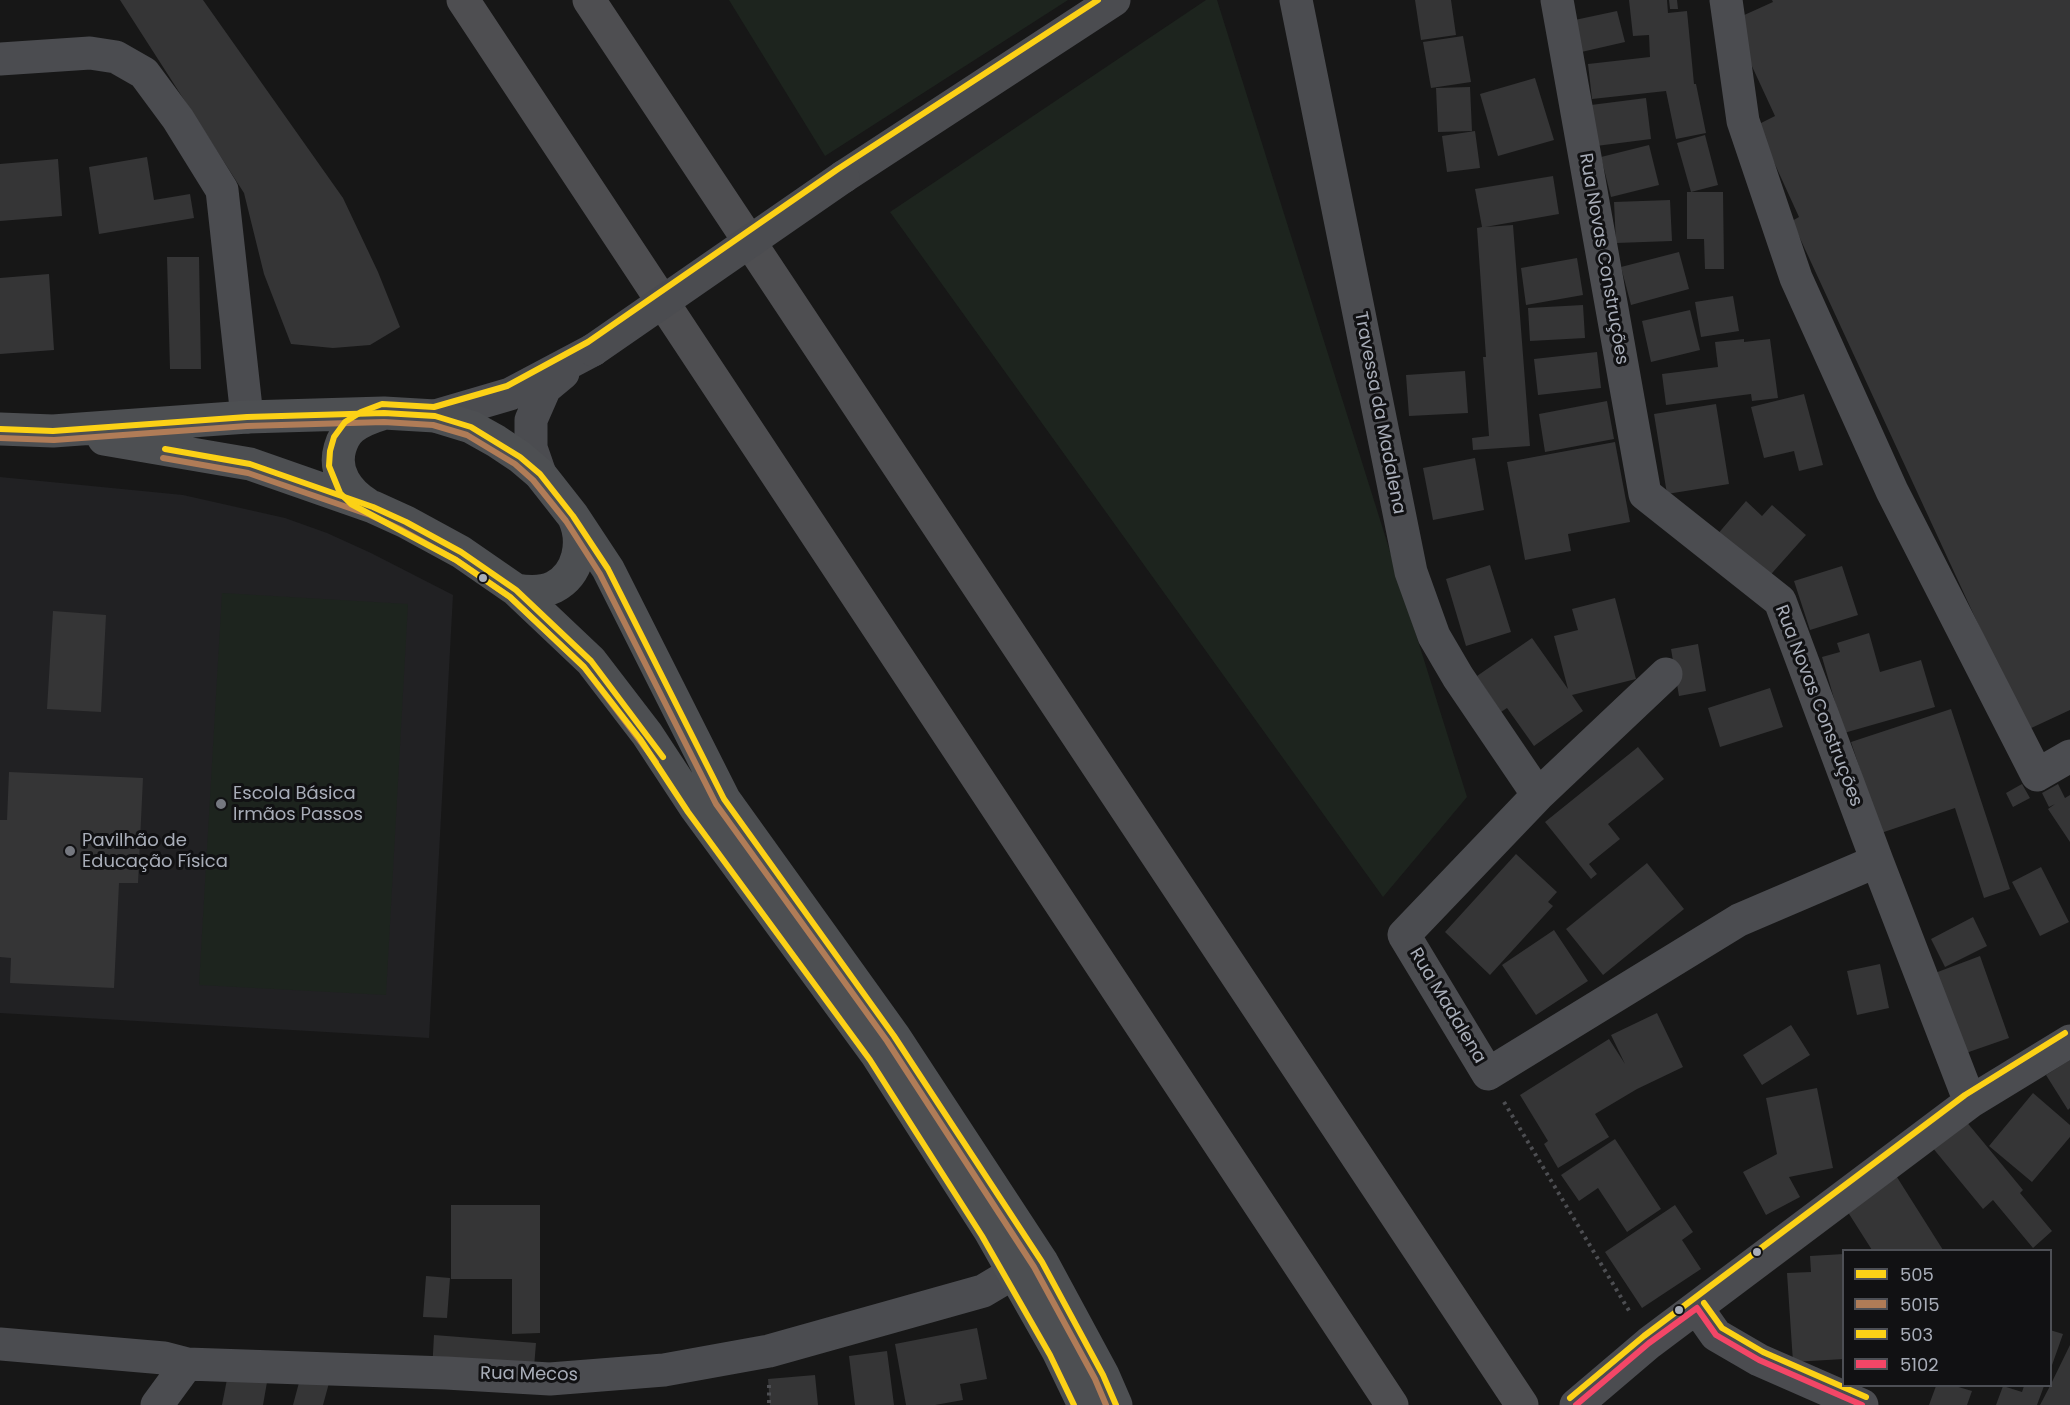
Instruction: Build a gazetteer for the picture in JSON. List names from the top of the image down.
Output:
{
  "streets": {
    "street": [
      "Rua Novas Construções",
      "Travessa da Madalena",
      "Rua Madalena",
      "Rua Mecos"
    ]
  },
  "crossings": [
    ["Rua Novas Construções", "Rua Madalena"],
    ["Travessa da Madalena", "Rua Madalena"]
  ],
  "places": ["Escola Básica Irmãos Passos", "Pavilhão de Educação Física"],
  "lines": [
    "transit line 503",
    "transit line 505",
    "transit line 5015",
    "transit line 5102"
  ],
  "legend": [
    "505",
    "5015",
    "503",
    "5102"
  ]
}
